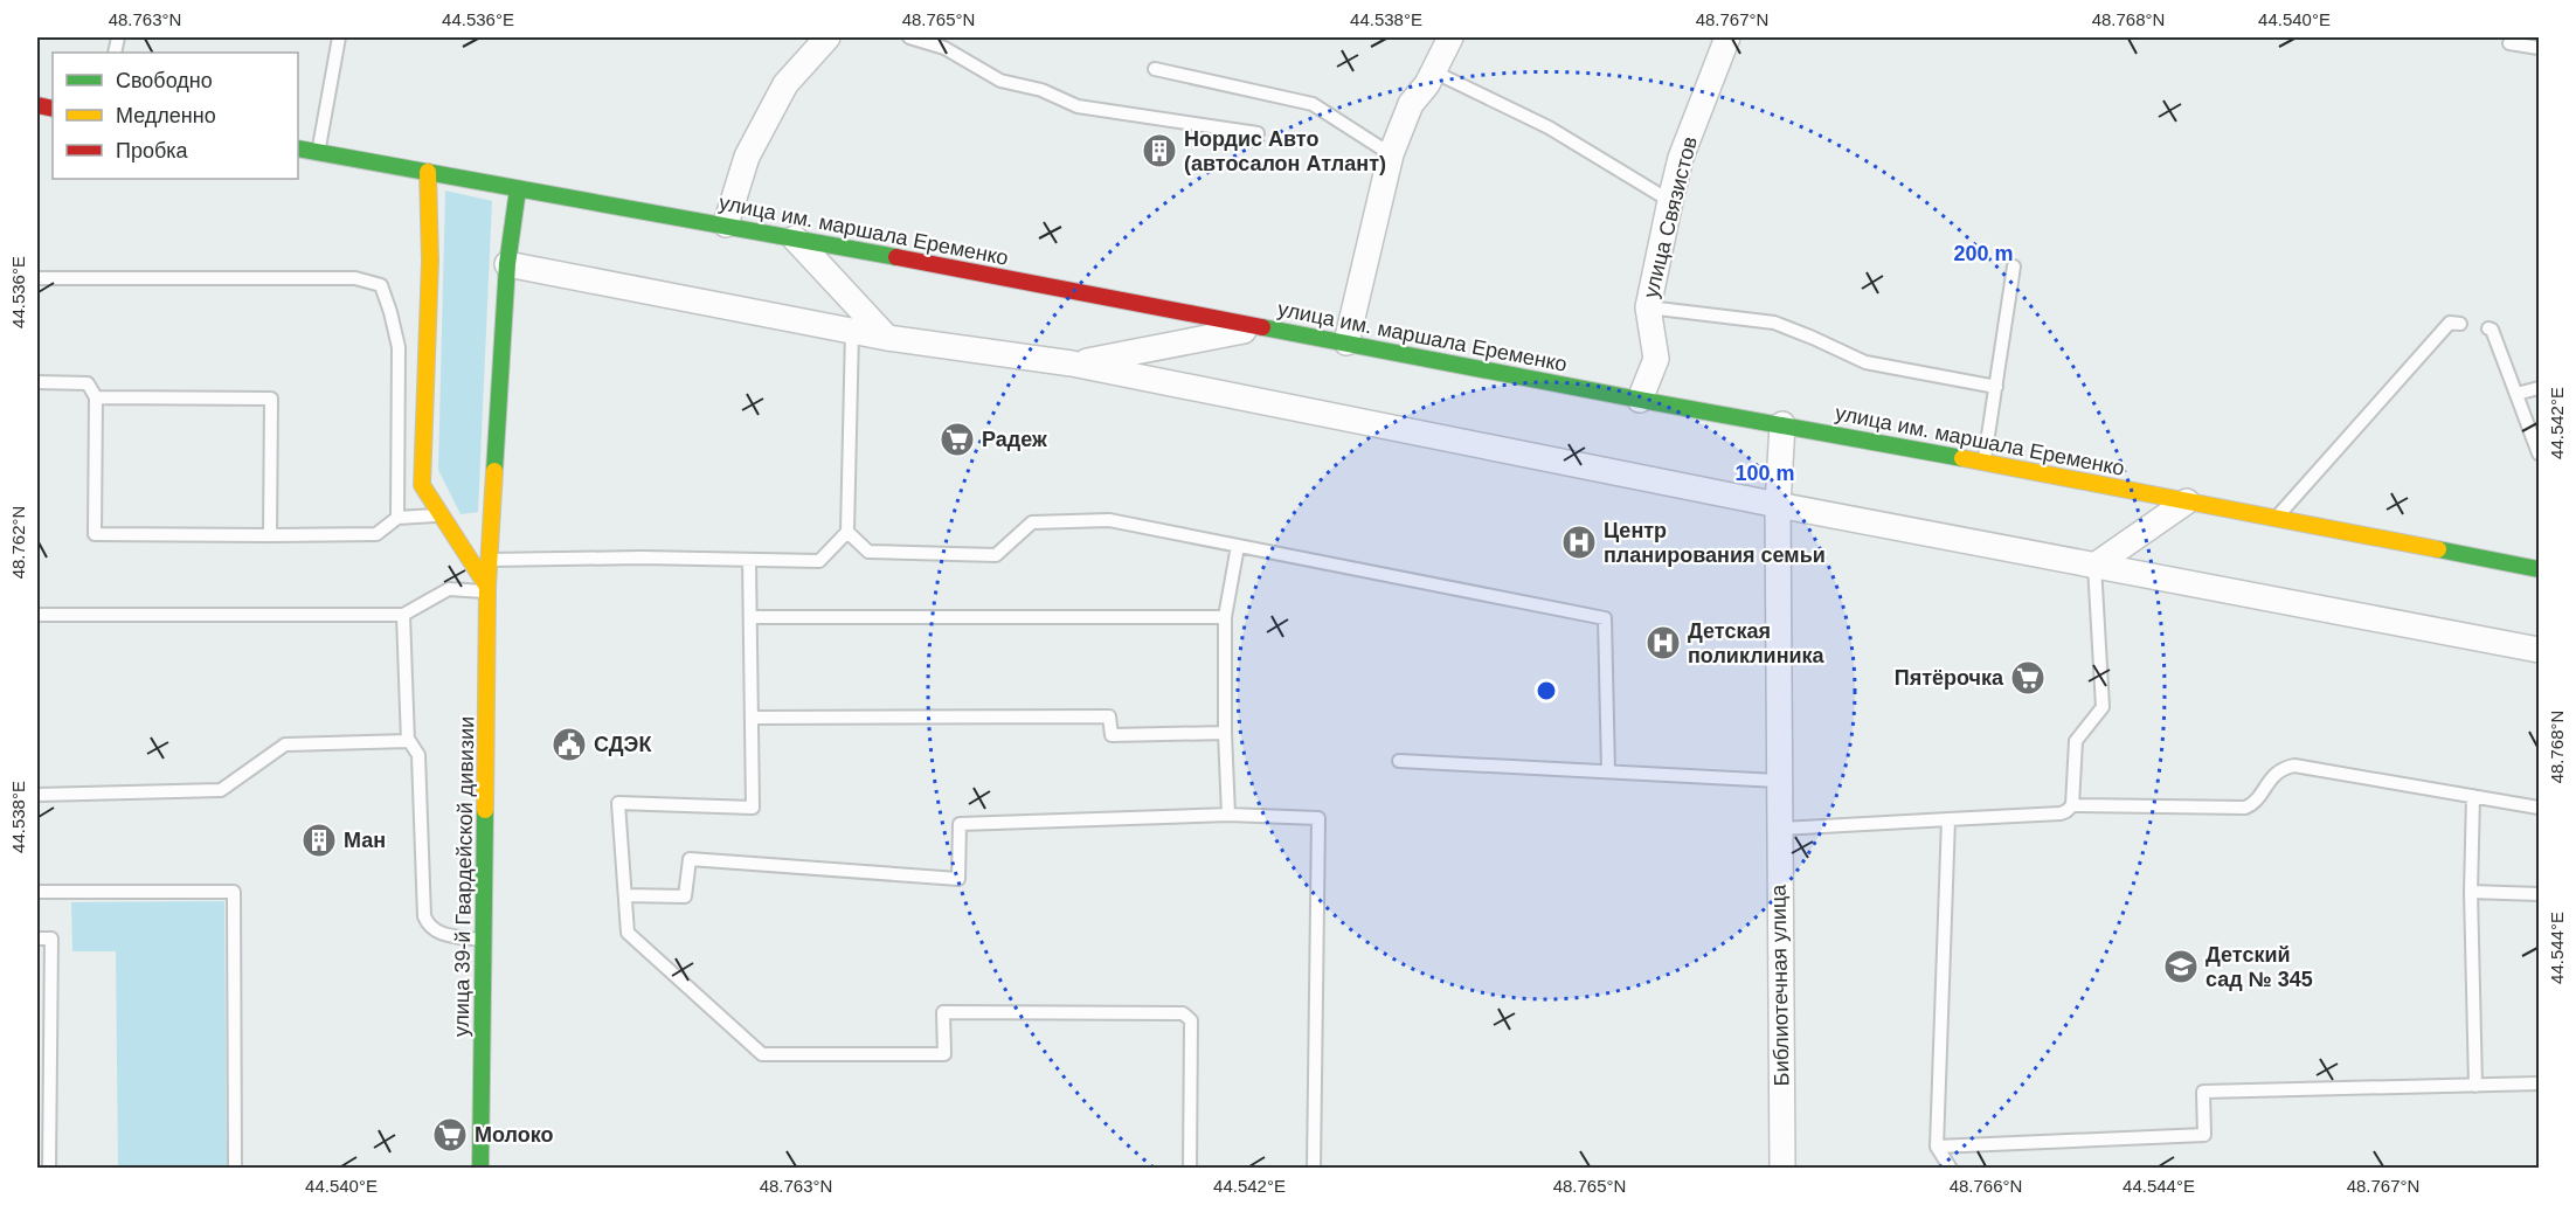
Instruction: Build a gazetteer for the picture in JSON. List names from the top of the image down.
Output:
{
  "streets": {
    "main road": ["улица им. маршала Еременко", "улица 39-й Гвардейской дивизии"],
    "street": ["улица Связистов", "Библиотечная улица"]
  },
  "crossings": [
    ["улица Связистов", "улица им. маршала Еременко"],
    ["улица им. маршала Еременко", "улица 39-й Гвардейской дивизии"],
    ["улица им. маршала Еременко", "Библиотечная улица"]
  ],
  "places": {
    "building": ["Нордис Авто (автосалон Атлант)", "Ман"],
    "supermarket": ["Радеж", "Пятёрочка", "Молоко"],
    "hospital": ["Центр планирования семьи", "Детская поликлиника"],
    "public building": ["СДЭК"],
    "school or university": ["Детский сад № 345"]
  },
  "legend": ["Свободно", "Медленно", "Пробка"],
  "coordinates": [
    "48.763°N",
    "44.536°E",
    "48.765°N",
    "44.538°E",
    "48.767°N",
    "48.768°N",
    "44.540°E",
    "44.542°E",
    "48.762°N",
    "44.544°E",
    "48.766°N"
  ],
  "rings": ["200 m", "100 m"]
}
